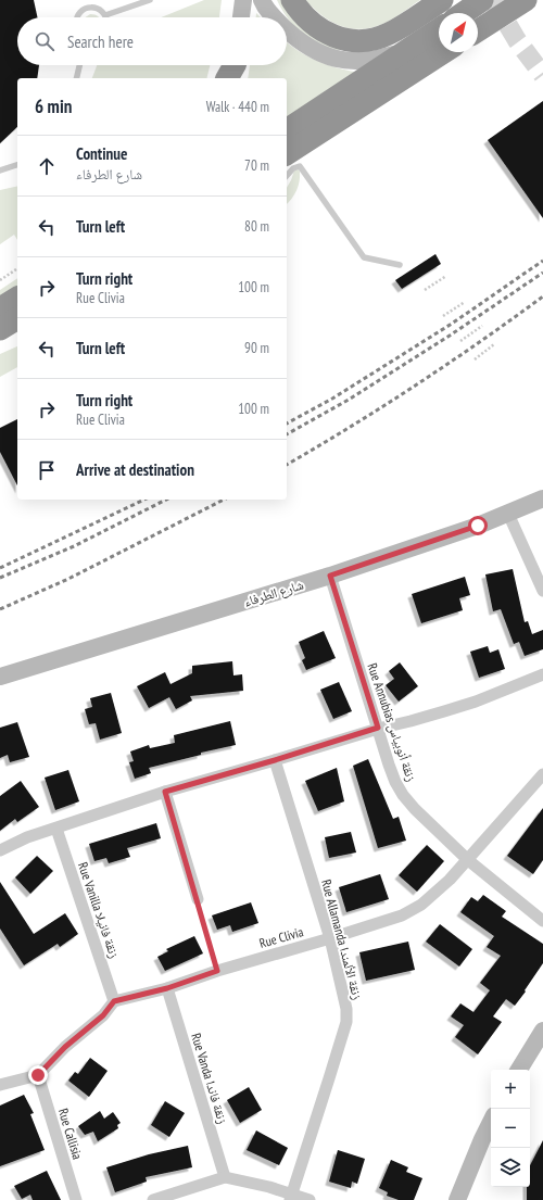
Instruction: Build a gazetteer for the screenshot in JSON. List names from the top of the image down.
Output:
{
  "streets": {
    "street": [
      "شارع الطرفاء",
      "Rue Annubias زنقة أنوبياس",
      "Rue Vanilla زنقة فانيلا",
      "Rue Clivia",
      "Rue Allamanda زنقة الألمندا",
      "Rue Vanda زنقة فاندا",
      "Rue Callisia"
    ]
  },
  "crossings": [
    ["شارع الطرفاء", "Rue Annubias زنقة أنوبياس"],
    ["Rue Annubias زنقة أنوبياس", "Rue Clivia"],
    ["Rue Vanilla زنقة فانيلا", "Rue Clivia"],
    ["Rue Clivia", "Rue Allamanda زنقة الألمندا"],
    ["Rue Clivia", "Rue Vanda زنقة فاندا"]
  ],
  "north": "top right",
  "page": {
    "search": "Search here",
    "heading": ["6 min", "Walk · 440 m"],
    "list": [
      ["Continue", "شارع الطرفاء", "70 m"],
      ["Turn left", "80 m"],
      ["Turn right", "Rue Clivia", "100 m"],
      ["Turn left", "90 m"],
      ["Turn right", "Rue Clivia", "100 m"],
      "Arrive at destination"
    ],
    "map_buttons": ["+", "−"]
  }
}
